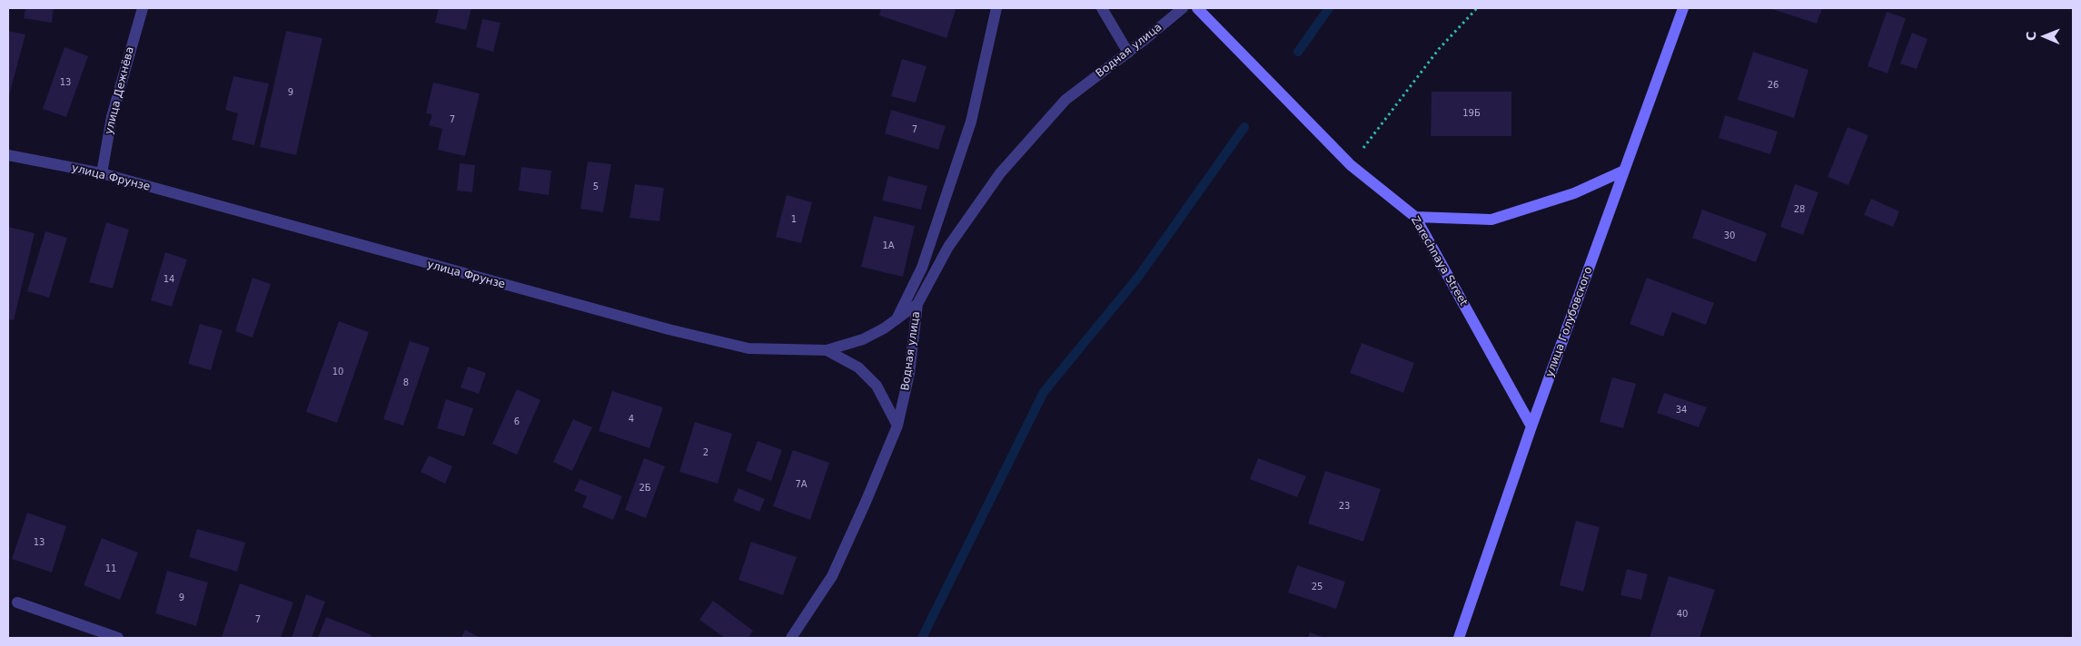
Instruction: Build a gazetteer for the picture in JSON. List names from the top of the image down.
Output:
{
  "streets": {
    "street": [
      "Водная улица",
      "улица Дежнёва",
      "улица Фрунзе",
      "Zarechnaya Street",
      "улица Голубовского"
    ]
  },
  "crossings": [
    ["Водная улица", "улица Фрунзе"],
    ["улица Дежнёва", "улица Фрунзе"],
    ["Zarechnaya Street", "улица Голубовского"]
  ],
  "house_numbers": [
    "13",
    "26",
    "9",
    "19Б",
    "7",
    "7",
    "5",
    "28",
    "1",
    "30",
    "1А",
    "14",
    "10",
    "8",
    "34",
    "4",
    "6",
    "2",
    "7А",
    "2Б",
    "23",
    "13",
    "11",
    "25",
    "9",
    "40",
    "7"
  ],
  "north": "left"
}
